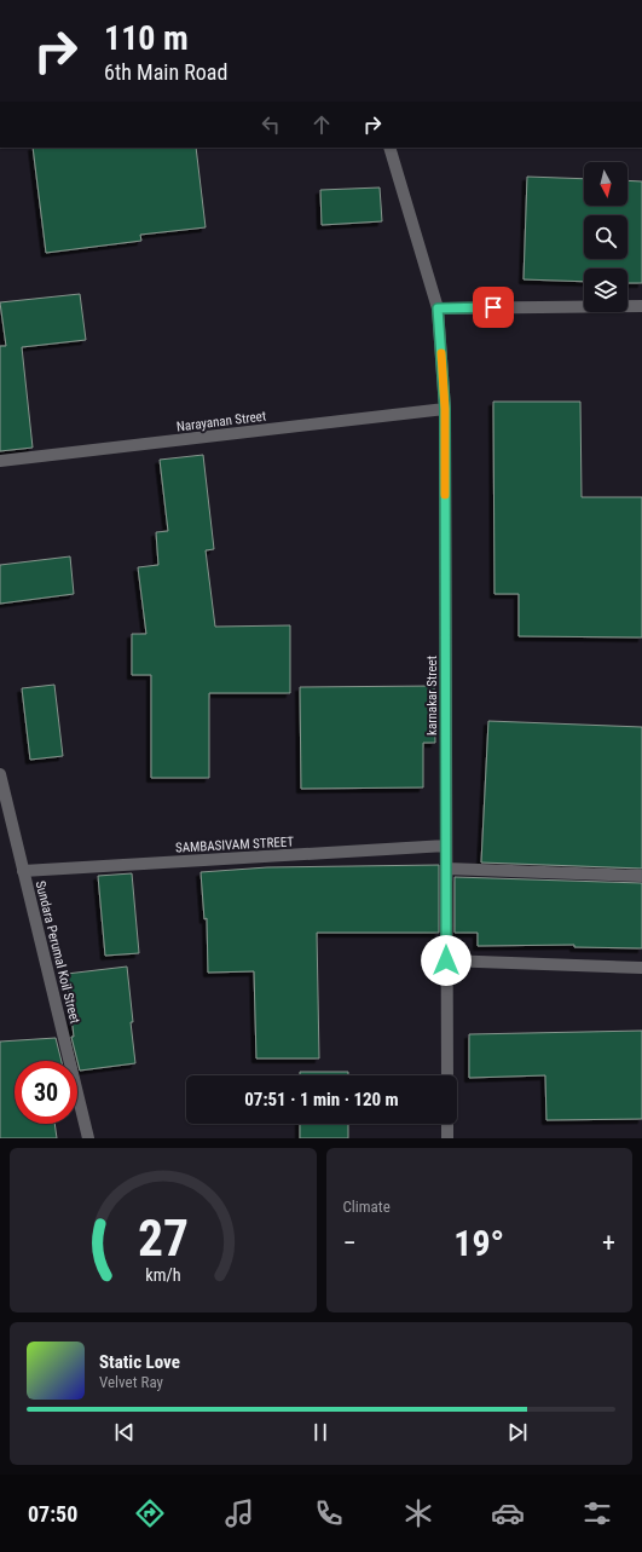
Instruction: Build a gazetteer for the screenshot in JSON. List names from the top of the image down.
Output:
{
  "streets": {
    "street": [
      "Narayanan Street",
      "karnakar Street",
      "SAMBASIVAM STREET",
      "Sundara Perumal Koil Street"
    ]
  },
  "crossings": [
    ["Narayanan Street", "karnakar Street"],
    ["karnakar Street", "SAMBASIVAM STREET"],
    ["SAMBASIVAM STREET", "Sundara Perumal Koil Street"]
  ],
  "north": "bottom",
  "page": {
    "turn": ["110 m", "6th Main Road"],
    "limit": "30",
    "trip": "07:51 · 1 min · 120 m",
    "tile": "Climate",
    "heat": ["−", "19°", "+"],
    "song": ["Static Love", "Velvet Ray"],
    "tabs": "07:50",
    "gauge": ["27", "km/h"]
  }
}
